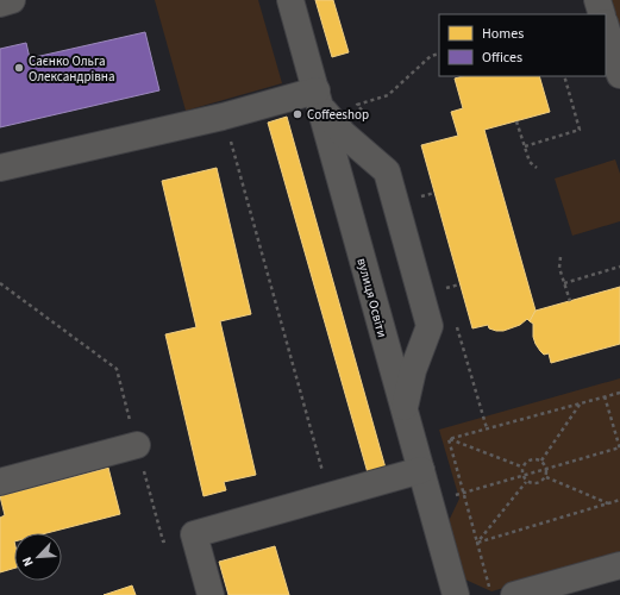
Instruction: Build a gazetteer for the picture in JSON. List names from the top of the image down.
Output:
{
  "streets": {
    "street": ["вулиця Освіти"]
  },
  "places": ["Саєнко Ольга Олександрівна", "Coffeeshop"],
  "legend": ["Homes", "Offices"],
  "north": "bottom left"
}
